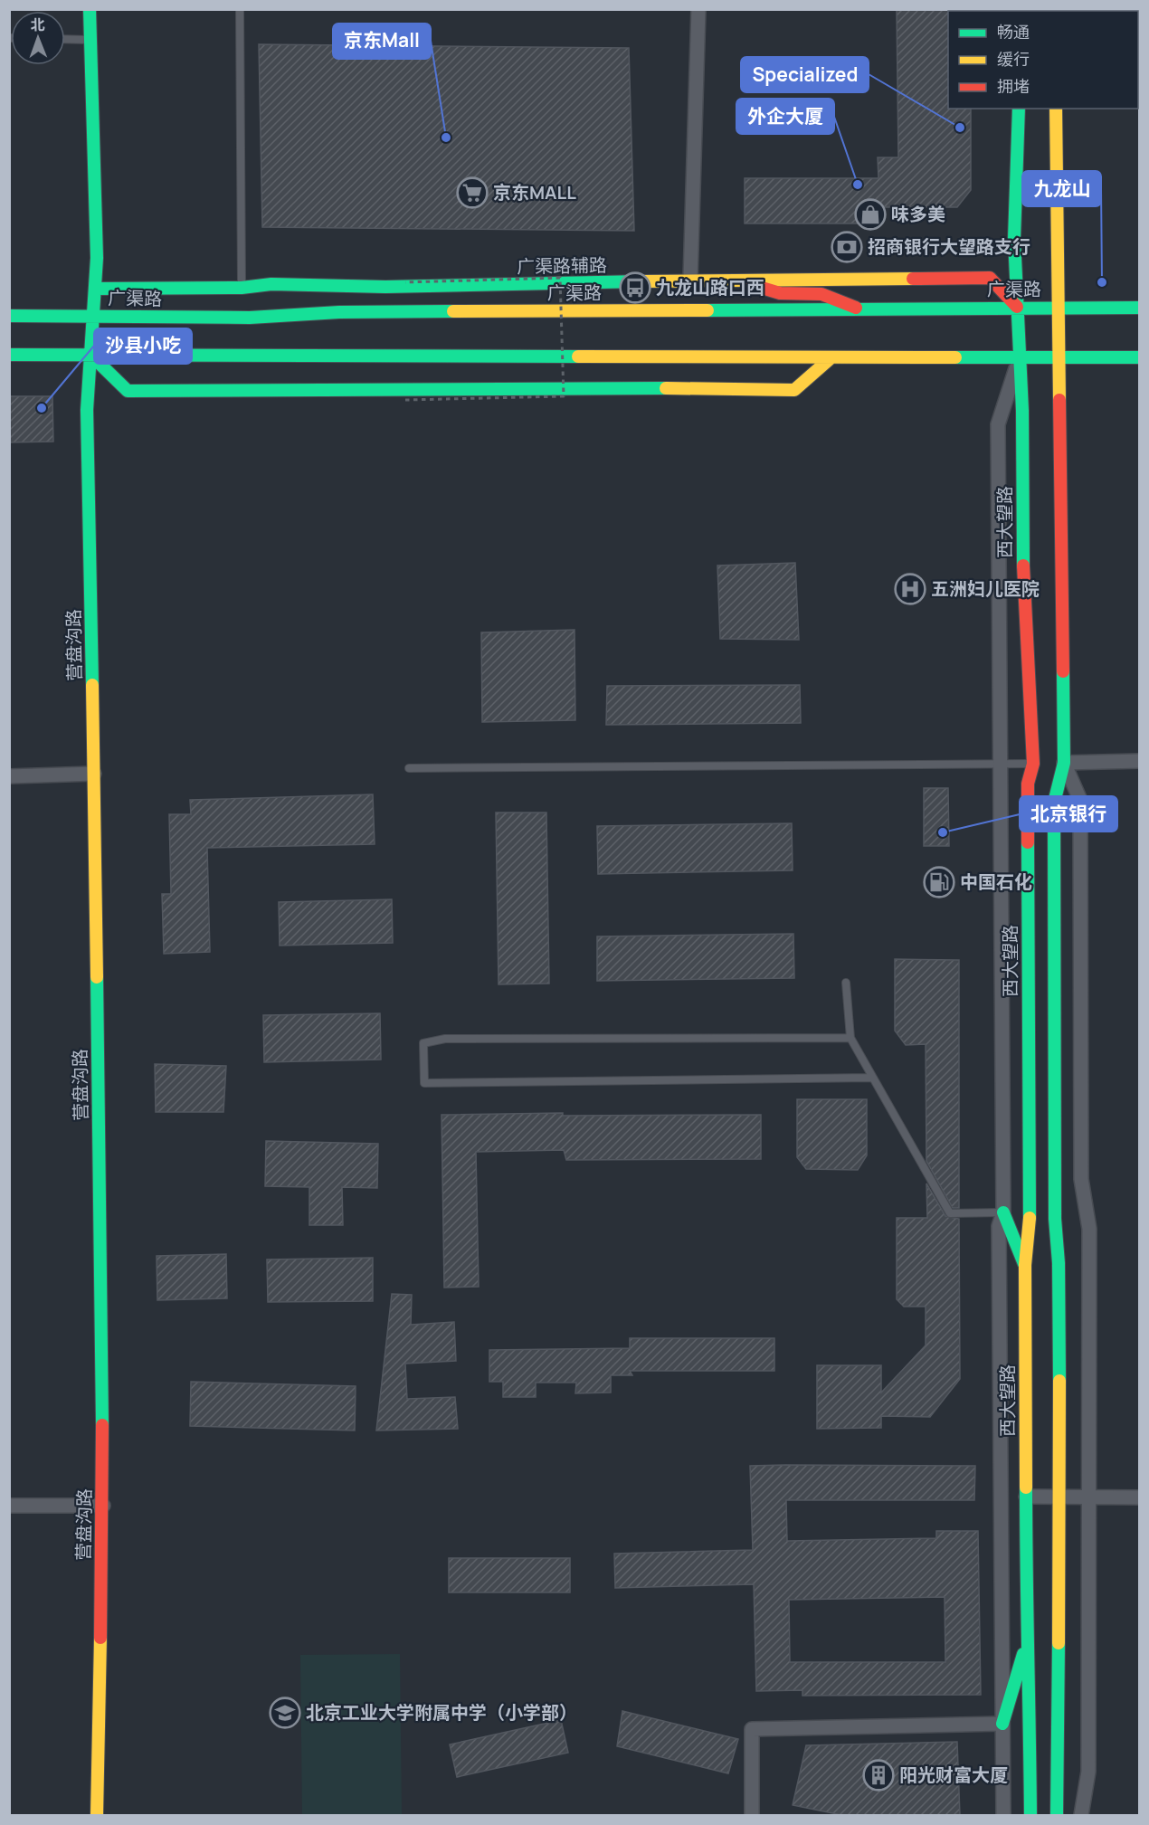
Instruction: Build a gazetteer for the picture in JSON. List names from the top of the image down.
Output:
{
  "streets": {
    "main road": [
      "广渠路辅路",
      "广渠路",
      "西大望路",
      "营盘沟路"
    ]
  },
  "crossings": [
    ["广渠路辅路", "广渠路"],
    ["广渠路辅路", "西大望路"],
    ["广渠路辅路", "营盘沟路"],
    ["广渠路", "西大望路"],
    ["广渠路", "营盘沟路"]
  ],
  "places": {
    "other": [
      "Specialized",
      "京东Mall",
      "外企大厦",
      "九龙山",
      "沙县小吃",
      "北京银行"
    ],
    "supermarket": ["京东MALL"],
    "shop": ["味多美"],
    "bank": ["招商银行大望路支行"],
    "bus stop": ["九龙山路口西"],
    "hospital": ["五洲妇儿医院"],
    "fuel station": ["中国石化"],
    "school or university": ["北京工业大学附属中学（小学部）"],
    "building": ["阳光财富大厦"]
  },
  "legend": ["畅通", "缓行", "拥堵"],
  "north": "top"
}
